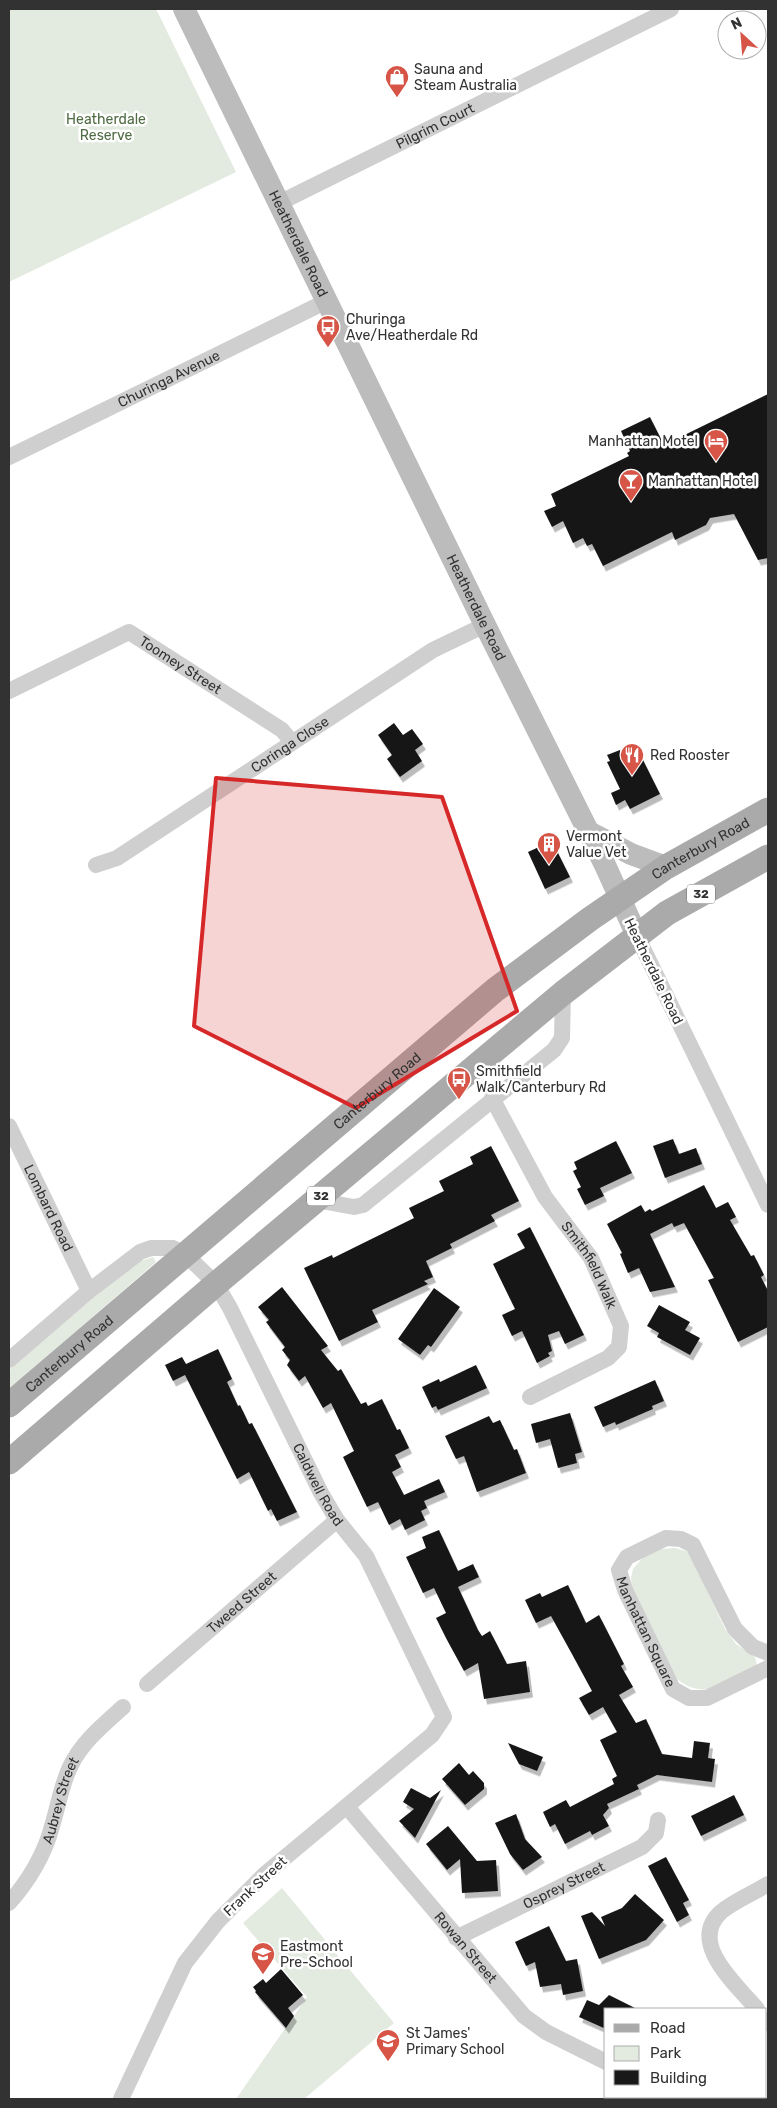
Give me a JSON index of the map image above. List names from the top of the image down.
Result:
{
  "streets": {
    "main road": ["Heatherdale Road", "Canterbury Road", "32"],
    "street": [
      "Pilgrim Court",
      "Churinga Avenue",
      "Toomey Street",
      "Coringa Close",
      "Lombard Road",
      "Smithfield Walk",
      "Caldwell Road",
      "Tweed Street",
      "Manhattan Square",
      "Aubrey Street",
      "Osprey Street",
      "Frank Street",
      "Rowan Street"
    ]
  },
  "crossings": [
    ["Pilgrim Court", "Heatherdale Road"],
    ["Heatherdale Road", "Churinga Avenue"],
    ["Heatherdale Road", "Coringa Close"],
    ["Heatherdale Road", "Canterbury Road"],
    ["Heatherdale Road", "32"],
    ["Toomey Street", "Coringa Close"],
    ["Canterbury Road", "Caldwell Road"],
    ["32", "Caldwell Road"],
    ["Caldwell Road", "Tweed Street"],
    ["Caldwell Road", "Frank Street"],
    ["Osprey Street", "Rowan Street"],
    ["Frank Street", "Rowan Street"]
  ],
  "parks": ["Heatherdale Reserve"],
  "places": {
    "shop": ["Sauna and Steam Australia"],
    "bus stop": ["Churinga Ave/Heatherdale Rd", "Smithfield Walk/Canterbury Rd"],
    "hotel": ["Manhattan Motel"],
    "bar": ["Manhattan Hotel"],
    "restaurant": ["Red Rooster"],
    "building": ["Vermont Value Vet"],
    "school or university": ["Eastmont Pre-School", "St James' Primary School"]
  },
  "legend": ["Road", "Park", "Building"],
  "north": "top left"
}
